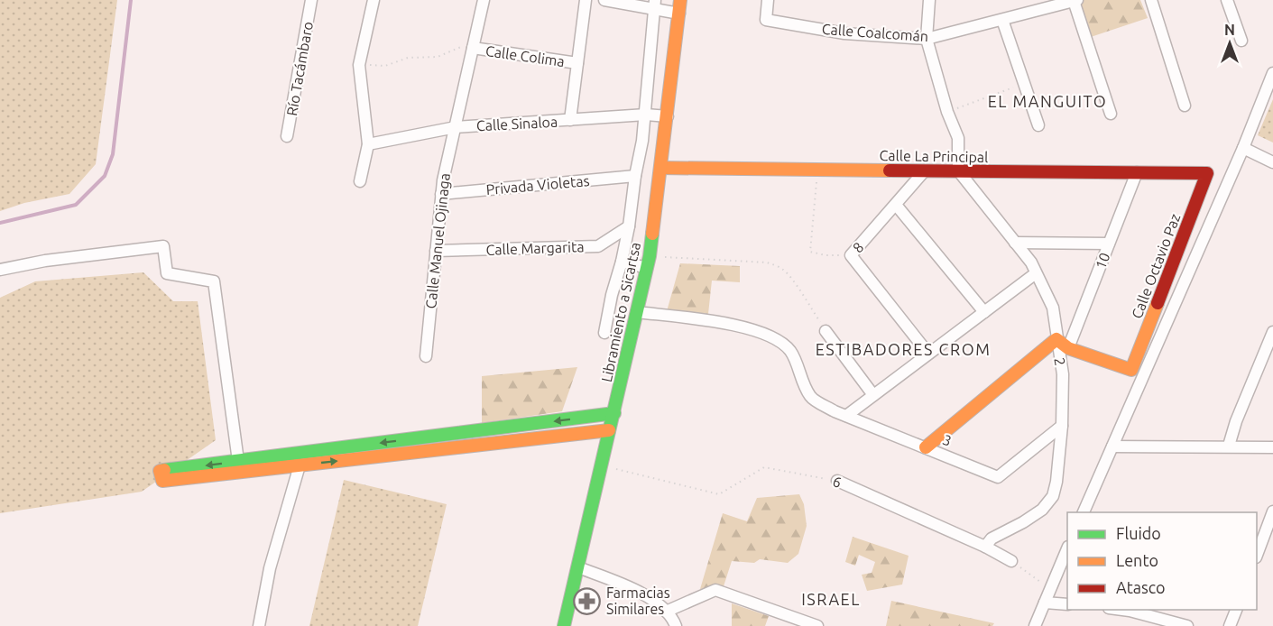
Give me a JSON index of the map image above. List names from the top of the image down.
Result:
{
  "streets": {
    "street": [
      "Calle Coalcomán",
      "Calle Colima",
      "Río Tacámbaro",
      "Calle Sinaloa",
      "Calle La Principal",
      "Privada Violetas",
      "Calle Manuel Ojinaga",
      "8",
      "Calle Margarita",
      "10",
      "Calle Octavio Paz",
      "Libramiento a Sicartsa",
      "2",
      "3",
      "6"
    ]
  },
  "crossings": [
    ["Calle Colima", "Calle Manuel Ojinaga"],
    ["Calle Sinaloa", "Calle Manuel Ojinaga"],
    ["Calle Sinaloa", "Libramiento a Sicartsa"],
    ["Calle La Principal", "8"],
    ["Calle La Principal", "10"],
    ["Calle La Principal", "Calle Octavio Paz"],
    ["Calle La Principal", "Libramiento a Sicartsa"],
    ["Calle La Principal", "2"],
    ["Privada Violetas", "Calle Manuel Ojinaga"],
    ["Calle Manuel Ojinaga", "Calle Margarita"],
    ["10", "Calle Octavio Paz"],
    ["Libramiento a Sicartsa", "3"],
    ["Libramiento a Sicartsa", "6"],
    ["2", "3"],
    ["2", "6"]
  ],
  "districts": ["EL MANGUITO", "ESTIBADORES CROM", "ISRAEL"],
  "places": {
    "pharmacy": ["Farmacias Similares"]
  },
  "legend": ["Fluido", "Lento", "Atasco"],
  "north": "top"
}
